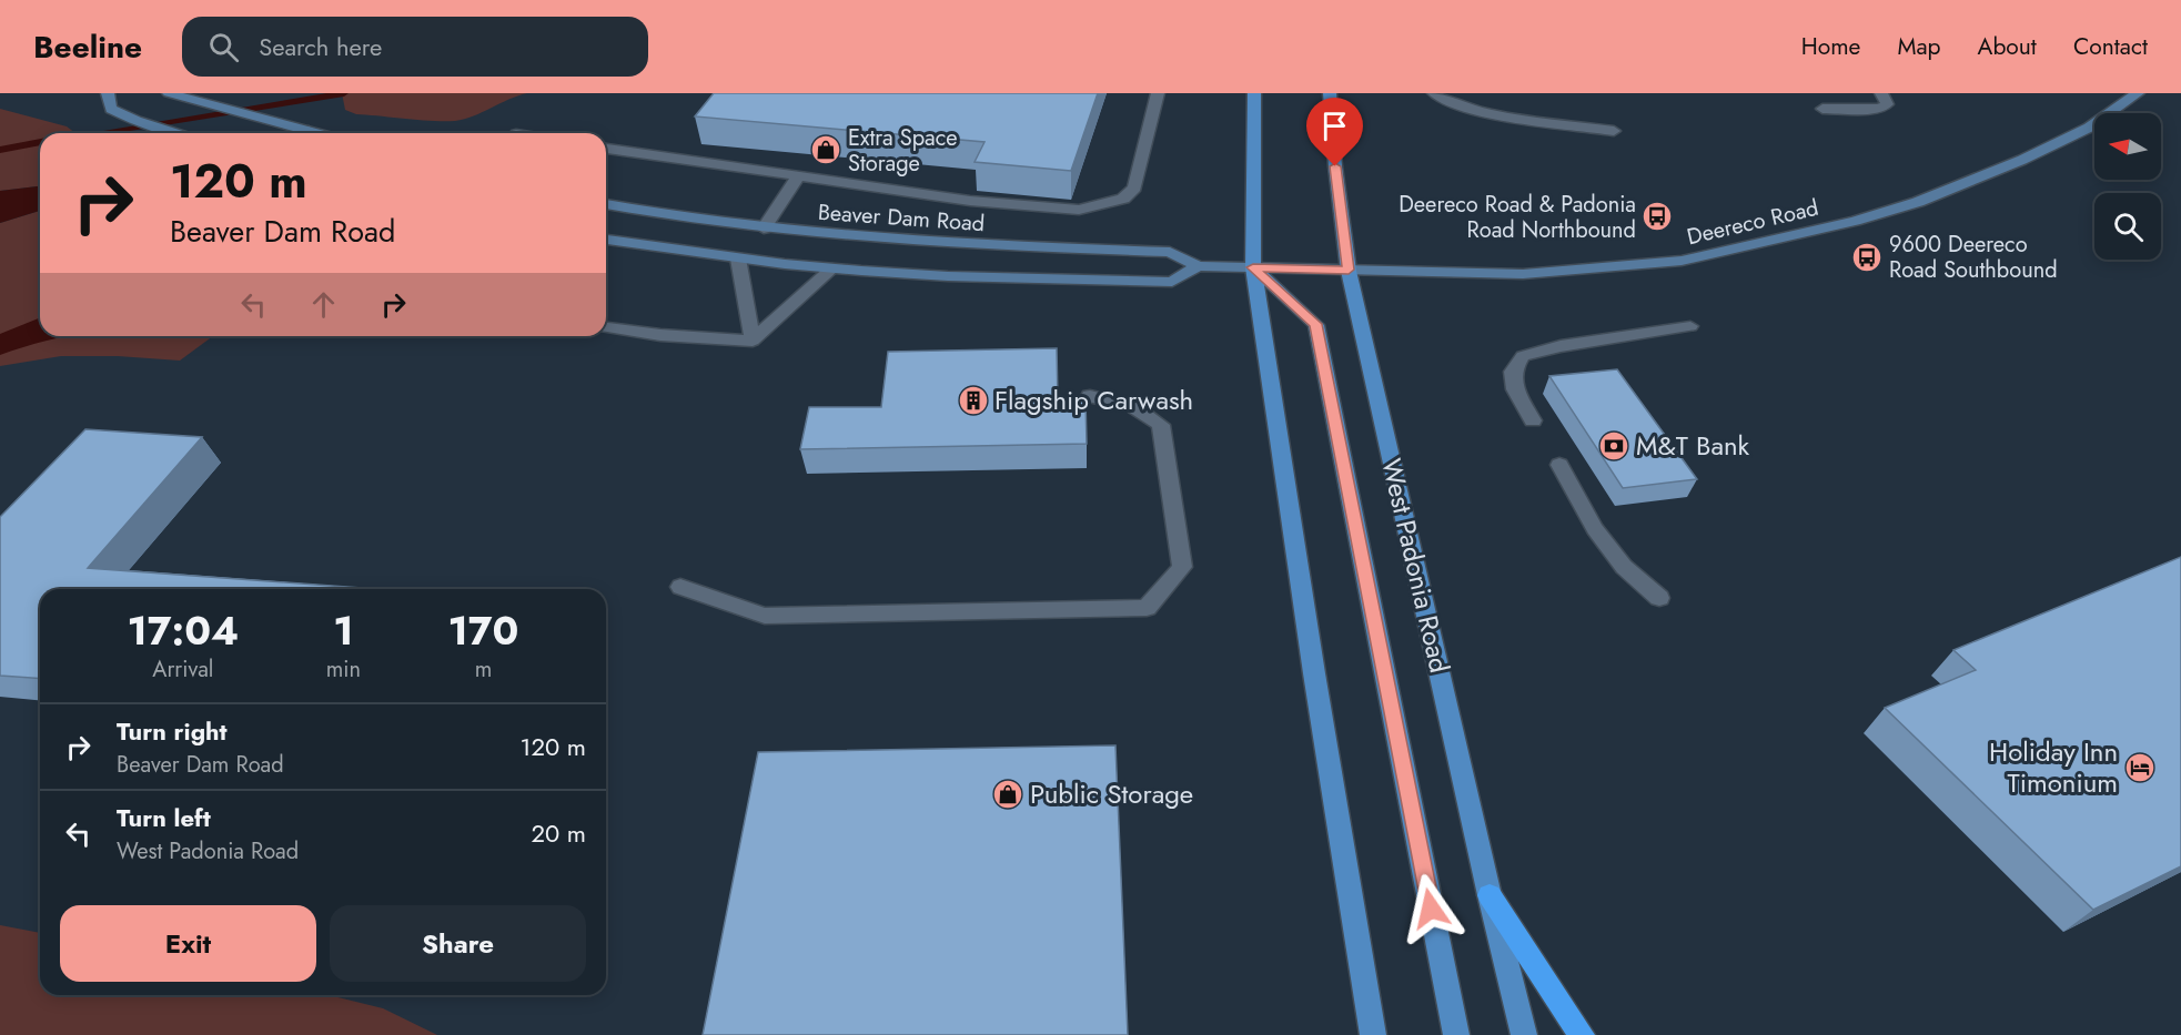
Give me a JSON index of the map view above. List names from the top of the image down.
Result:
{
  "streets": {
    "main road": ["Beaver Dam Road", "Deereco Road", "West Padonia Road"]
  },
  "crossings": [
    ["Beaver Dam Road", "Deereco Road"],
    ["Beaver Dam Road", "West Padonia Road"],
    ["Deereco Road", "West Padonia Road"]
  ],
  "places": {
    "shop": ["Extra Space Storage", "Public Storage"],
    "bus stop": ["Deereco Road & Padonia Road Northbound", "9600 Deereco Road Southbound"],
    "building": ["Flagship Carwash"],
    "bank": ["M&T Bank"],
    "hotel": ["Holiday Inn Timonium"]
  },
  "north": "left",
  "page": {
    "header": "Beeline",
    "search": "Search here",
    "nav": [
      "Home",
      "Map",
      "About",
      "Contact"
    ],
    "turn": ["120 m", "Beaver Dam Road"],
    "eta": [
      "17:04",
      "Arrival",
      "1",
      "min",
      "170",
      "m"
    ],
    "list": [
      {
        "name": "Turn right",
        "note": "Beaver Dam Road",
        "value": "120 m"
      },
      {
        "name": "Turn left",
        "note": "West Padonia Road",
        "value": "20 m"
      }
    ],
    "buttons": ["Exit", "Share"]
  }
}
